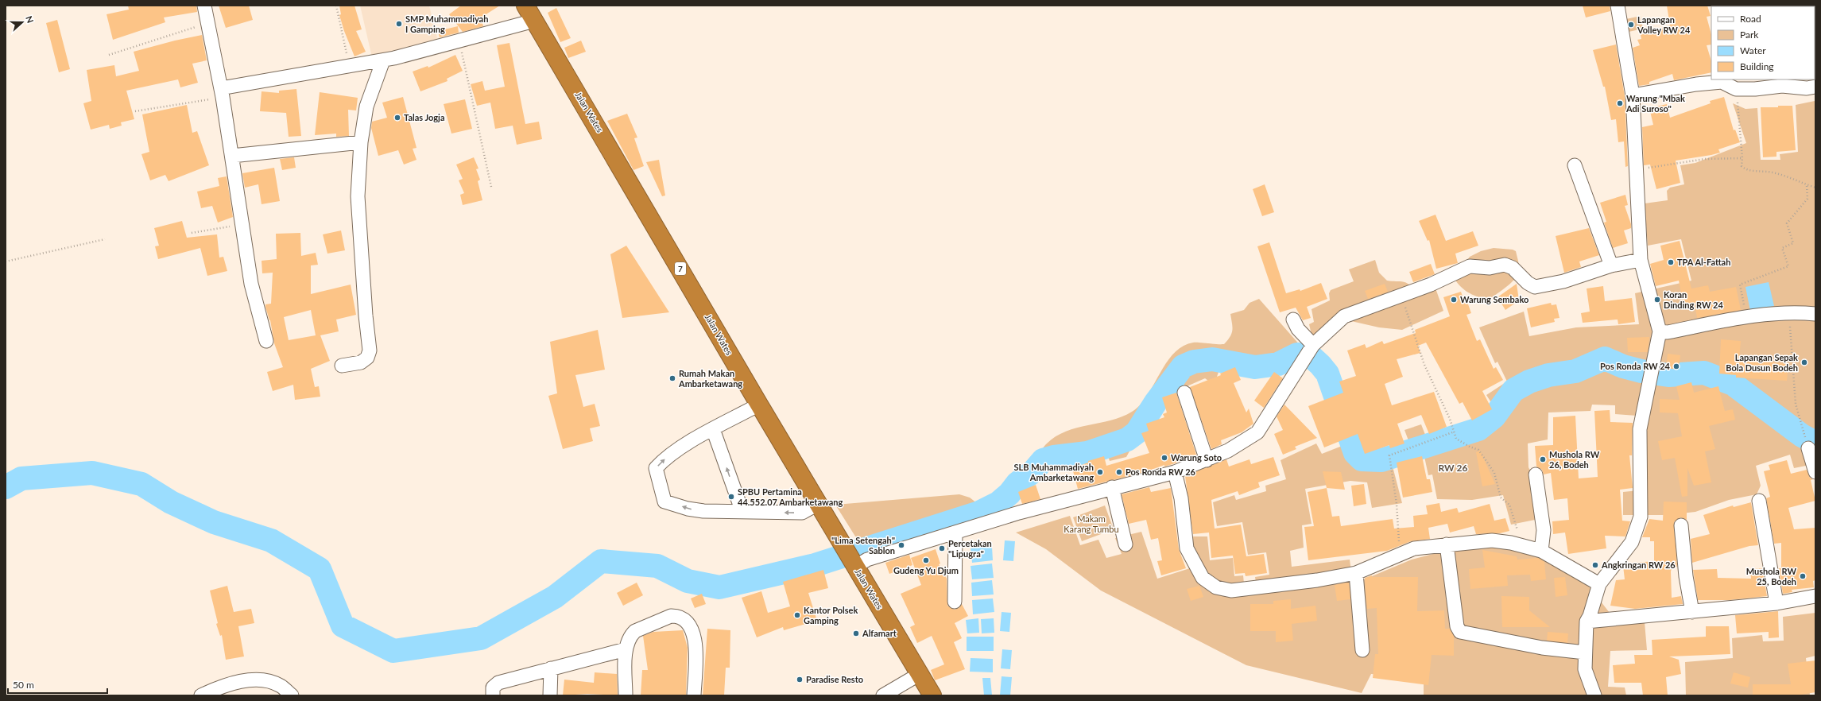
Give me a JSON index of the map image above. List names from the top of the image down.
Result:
{
  "streets": {
    "highway": ["Jalan Wates", "7"]
  },
  "districts": ["RW 26"],
  "parks": ["Makam Karang Tumbu"],
  "places": [
    "SMP Muhammadiyah I Gamping",
    "Lapangan Volley RW 24",
    "Warung \"Mbak Adi Suroso\"",
    "Talas Jogja",
    "TPA Al-Fattah",
    "Warung Sembako",
    "Koran Dinding RW 24",
    "Lapangan Sepak Bola Dusun Bodeh",
    "Pos Ronda RW 24",
    "Rumah Makan Ambarketawang",
    "Warung Soto",
    "Mushola RW 26, Bodeh",
    "SLB Muhammadiyah Ambarketawang",
    "Pos Ronda RW 26",
    "SPBU Pertamina 44.552.07 Ambarketawang",
    "\"Lima Setengah\" Sablon",
    "Percetakan \"Lipugra\"",
    "Gudeng Yu Djum",
    "Angkringan RW 26",
    "Mushola RW 25, Bodeh",
    "Kantor Polsek Gamping",
    "Alfamart",
    "Paradise Resto"
  ],
  "legend": [
    "Road",
    "Park",
    "Water",
    "Building"
  ],
  "scale_bar": "50 m",
  "north": "right"
}
